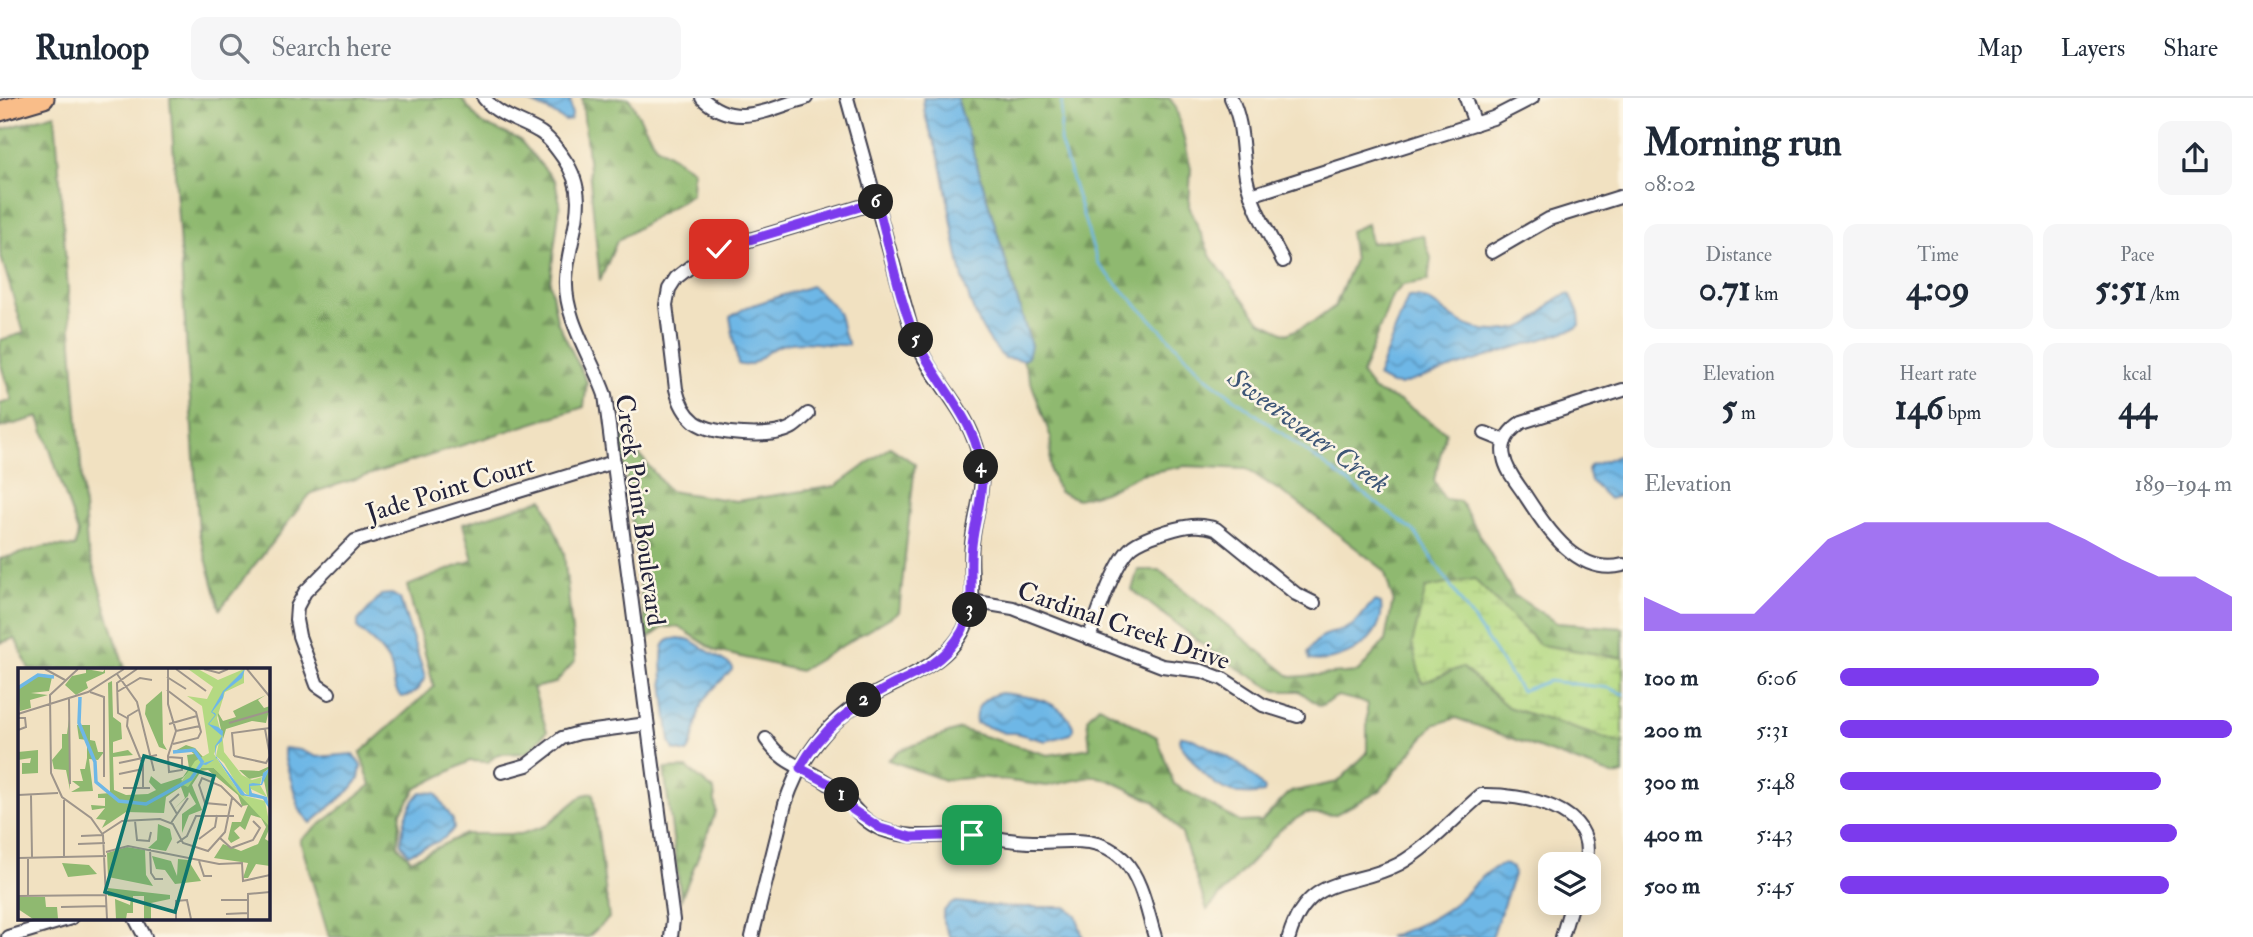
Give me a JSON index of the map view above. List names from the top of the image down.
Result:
{
  "streets": {
    "street": ["Jade Point Court", "Creek Point Boulevard", "Cardinal Creek Drive"]
  },
  "crossings": [
    ["Jade Point Court", "Creek Point Boulevard"]
  ],
  "water": ["Sweetwater Creek"],
  "page": {
    "header": "Runloop",
    "search": "Search here",
    "nav": ["Map", "Layers", "Share"],
    "heading": ["Morning run", "08:02"],
    "pins": [
      "6",
      "5",
      "4",
      "3",
      "2",
      "1"
    ],
    "stats": [
      ["Distance", "0.71 km"],
      ["Time", "4:09"],
      ["Pace", "5:51 /km"],
      ["Elevation", "5 m"],
      ["Heart rate", "146 bpm"],
      ["kcal", "44"]
    ],
    "chart": ["Elevation", "189–194 m"],
    "list": [
      {
        "name": "100 m",
        "note": "6:06"
      },
      {
        "name": "200 m",
        "note": "5:31"
      },
      {
        "name": "300 m",
        "note": "5:48"
      },
      {
        "name": "400 m",
        "note": "5:43"
      },
      {
        "name": "500 m",
        "note": "5:45"
      }
    ]
  }
}
